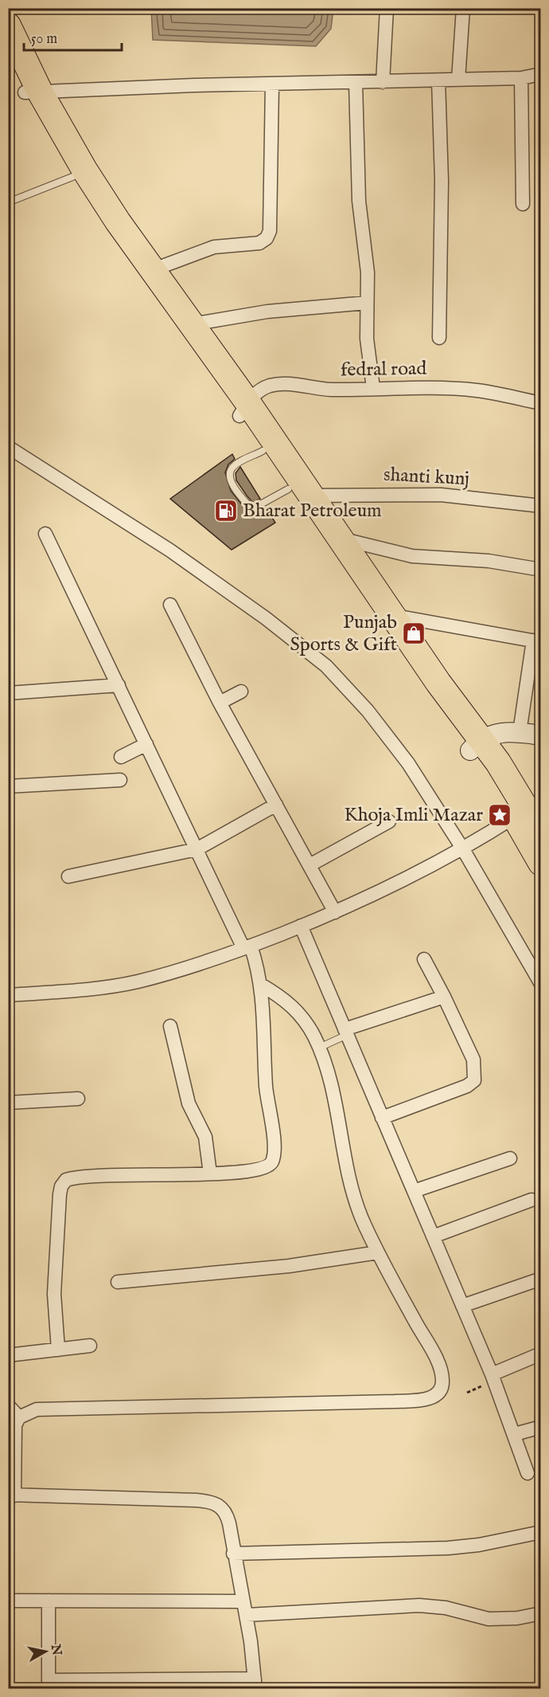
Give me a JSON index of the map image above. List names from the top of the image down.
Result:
{
  "streets": {
    "street": ["fedral road", "shanti kunj"]
  },
  "places": {
    "fuel station": ["Bharat Petroleum"],
    "shop": ["Punjab Sports & Gift"],
    "place": ["Khoja Imli Mazar"]
  },
  "scale_bar": "50 m",
  "north": "right"
}
